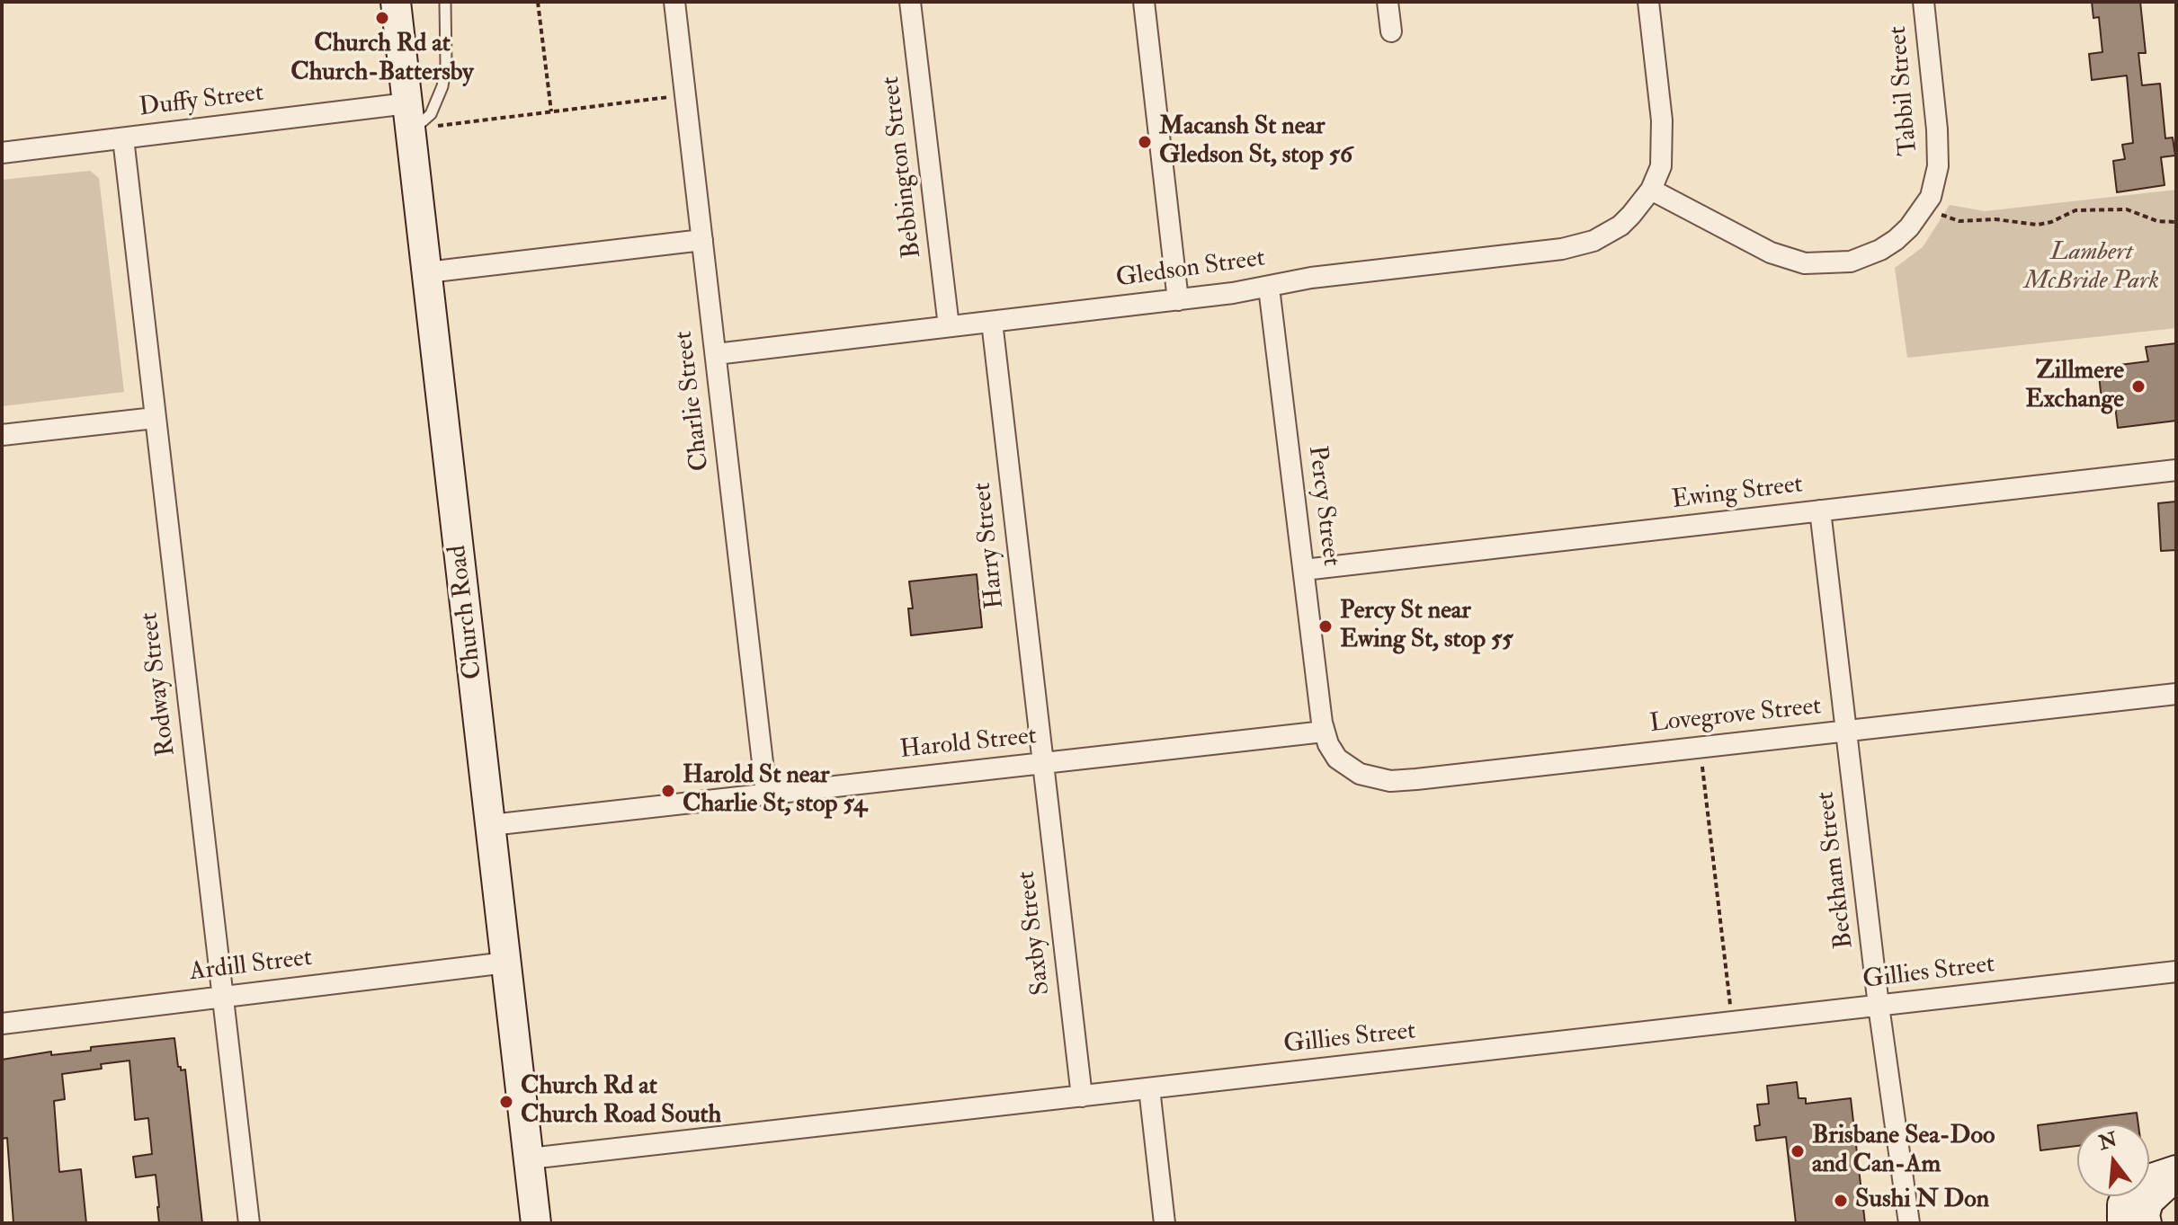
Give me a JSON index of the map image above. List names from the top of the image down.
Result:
{
  "streets": {
    "street": [
      "Tabbil Street",
      "Duffy Street",
      "Bebbington Street",
      "Gledson Street",
      "Charlie Street",
      "Ewing Street",
      "Percy Street",
      "Harry Street",
      "Church Road",
      "Rodway Street",
      "Lovegrove Street",
      "Harold Street",
      "Beckham Street",
      "Saxby Street",
      "Ardill Street",
      "Gillies Street"
    ]
  },
  "crossings": [
    ["Tabbil Street", "Gledson Street"],
    ["Duffy Street", "Church Road"],
    ["Duffy Street", "Rodway Street"],
    ["Bebbington Street", "Gledson Street"],
    ["Gledson Street", "Charlie Street"],
    ["Gledson Street", "Percy Street"],
    ["Gledson Street", "Harry Street"],
    ["Charlie Street", "Harold Street"],
    ["Ewing Street", "Percy Street"],
    ["Ewing Street", "Beckham Street"],
    ["Percy Street", "Lovegrove Street"],
    ["Percy Street", "Harold Street"],
    ["Harry Street", "Harold Street"],
    ["Harry Street", "Saxby Street"],
    ["Church Road", "Harold Street"],
    ["Church Road", "Ardill Street"],
    ["Church Road", "Gillies Street"],
    ["Rodway Street", "Ardill Street"],
    ["Lovegrove Street", "Harold Street"],
    ["Lovegrove Street", "Beckham Street"],
    ["Harold Street", "Saxby Street"],
    ["Beckham Street", "Gillies Street"],
    ["Saxby Street", "Gillies Street"]
  ],
  "parks": ["Lambert McBride Park"],
  "places": [
    "Church Rd at Church-Battersby",
    "Macansh St near Gledson St, stop 56",
    "Zillmere Exchange",
    "Percy St near Ewing St, stop 55",
    "Harold St near Charlie St, stop 54",
    "Church Rd at Church Road South",
    "Brisbane Sea-Doo and Can-Am",
    "Sushi N Don"
  ],
  "north": "top"
}
